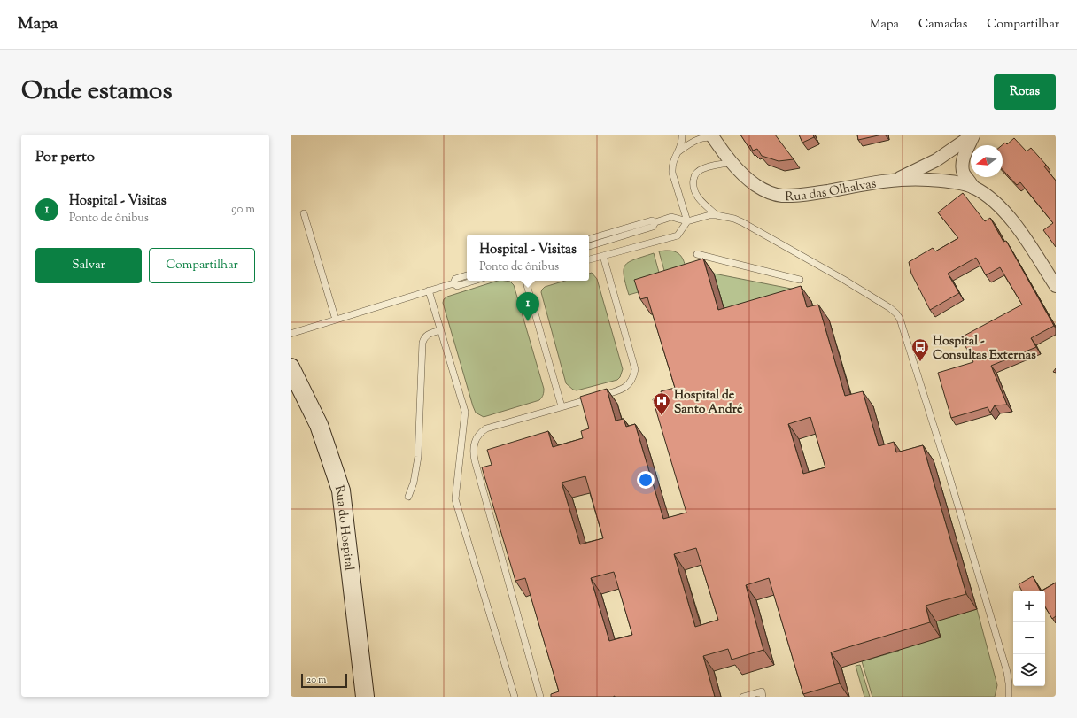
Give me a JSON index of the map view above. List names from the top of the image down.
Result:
{
  "streets": {
    "main road": ["Rua do Hospital"],
    "street": ["Rua das Olhalvas"]
  },
  "places": {
    "bus stop": ["Hospital - Consultas Externas"],
    "hospital": ["Hospital de Santo André"]
  },
  "scale_bar": "20 m",
  "north": "left",
  "page": {
    "header": "Mapa",
    "nav": ["Mapa", "Camadas", "Compartilhar"],
    "title": "Onde estamos",
    "buttons": [
      "Rotas",
      ["Salvar", "Compartilhar"]
    ],
    "heading": "Por perto",
    "list": [
      {
        "mark": "1",
        "name": "Hospital - Visitas",
        "note": "Ponto de ônibus",
        "value": "90 m"
      }
    ],
    "popup": ["Hospital - Visitas", "Ponto de ônibus"],
    "pins": "1",
    "map_buttons": ["+", "−"],
    "scale": "20 m"
  }
}
